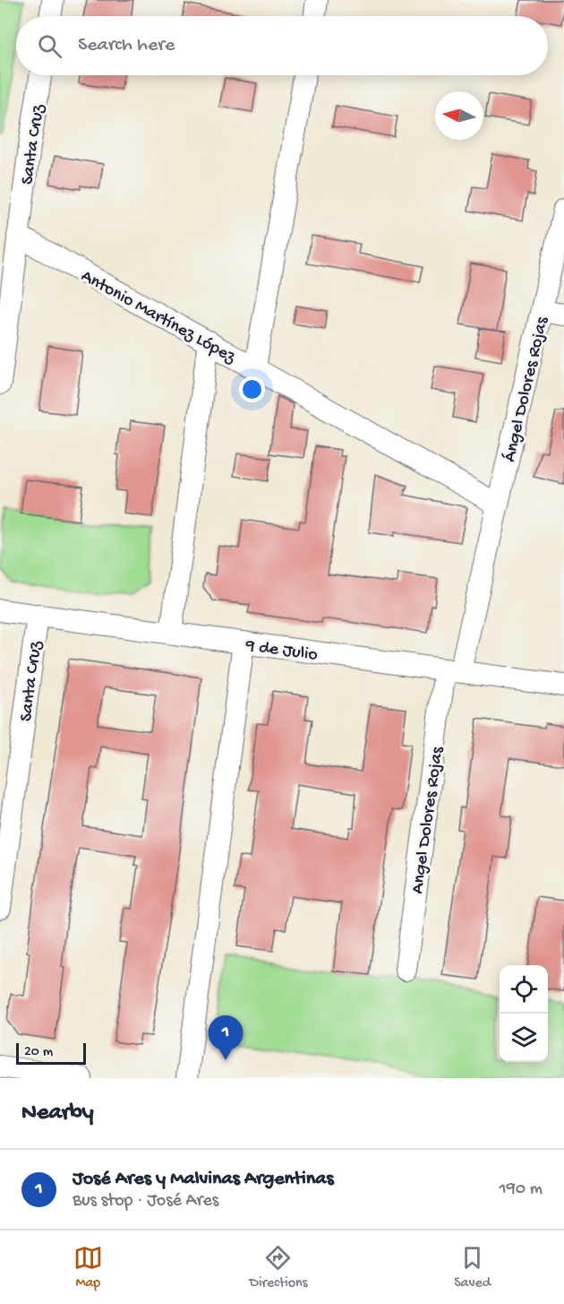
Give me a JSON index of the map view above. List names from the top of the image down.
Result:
{
  "streets": {
    "street": [
      "Santa Cruz",
      "Antonio Martínez López",
      "Ángel Dolores Rojas",
      "9 de Julio",
      "Angel Dolores Rojas"
    ]
  },
  "crossings": [
    ["Santa Cruz", "Antonio Martínez López"],
    ["Santa Cruz", "9 de Julio"],
    ["Antonio Martínez López", "Angel Dolores Rojas"],
    ["Ángel Dolores Rojas", "Angel Dolores Rojas"],
    ["9 de Julio", "Angel Dolores Rojas"]
  ],
  "scale_bar": "20 m",
  "north": "left",
  "page": {
    "search": "Search here",
    "pins": "1",
    "scale": "20 m",
    "heading": "Nearby",
    "list": [
      {
        "mark": "1",
        "name": "José Ares y Malvinas Argentinas",
        "note": "Bus stop · José Ares",
        "value": "190 m"
      }
    ],
    "nav": ["Map", "Directions", "Saved"]
  }
}
